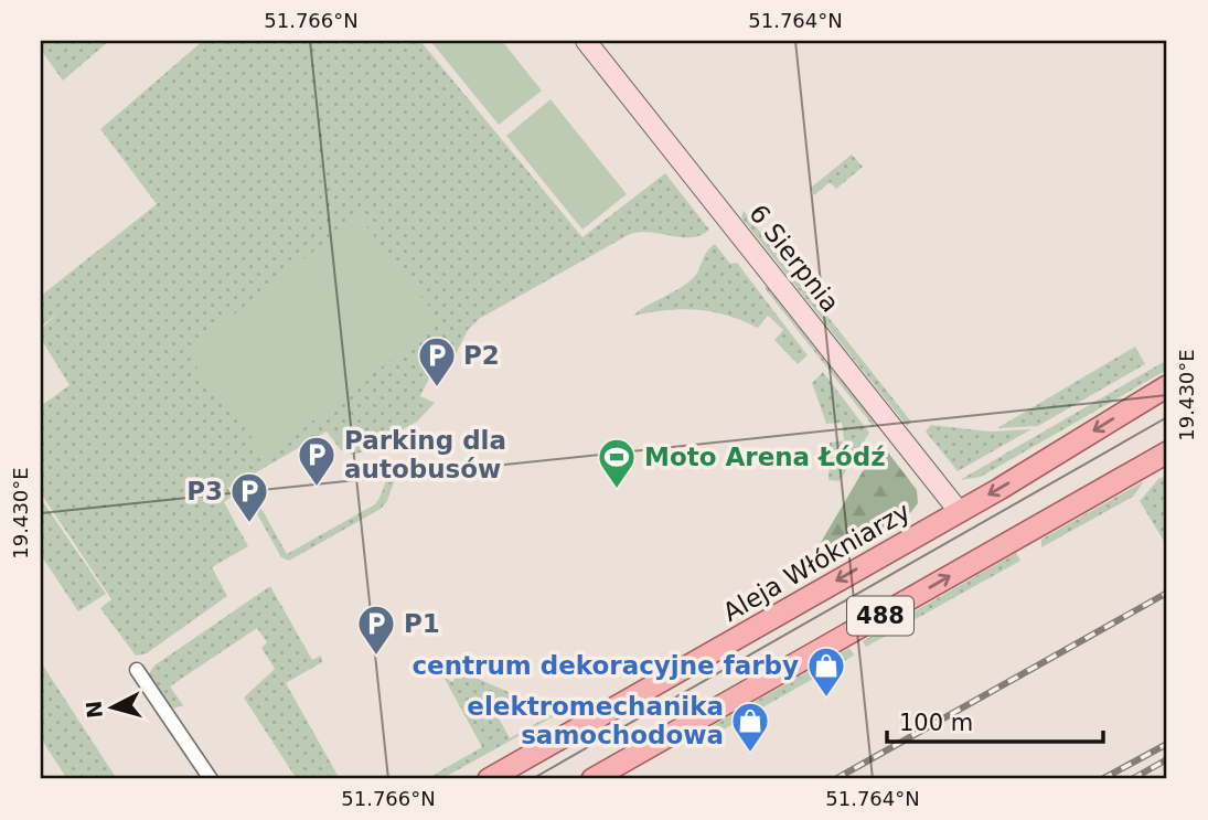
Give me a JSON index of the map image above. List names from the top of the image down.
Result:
{
  "streets": {
    "main road": ["Aleja Włókniarzy", "488"],
    "street": ["6 Sierpnia"]
  },
  "crossings": [
    ["6 Sierpnia", "Aleja Włókniarzy"]
  ],
  "places": {
    "parking": [
      "P2",
      "Parking dla autobusów",
      "P3",
      "P1"
    ],
    "sports": ["Moto Arena Łódź"],
    "shop": ["centrum dekoracyjne farby", "elektromechanika samochodowa"]
  },
  "scale_bar": "100 m",
  "north": "left",
  "coordinates": ["51.766°N", "51.764°N", "19.430°E"]
}
